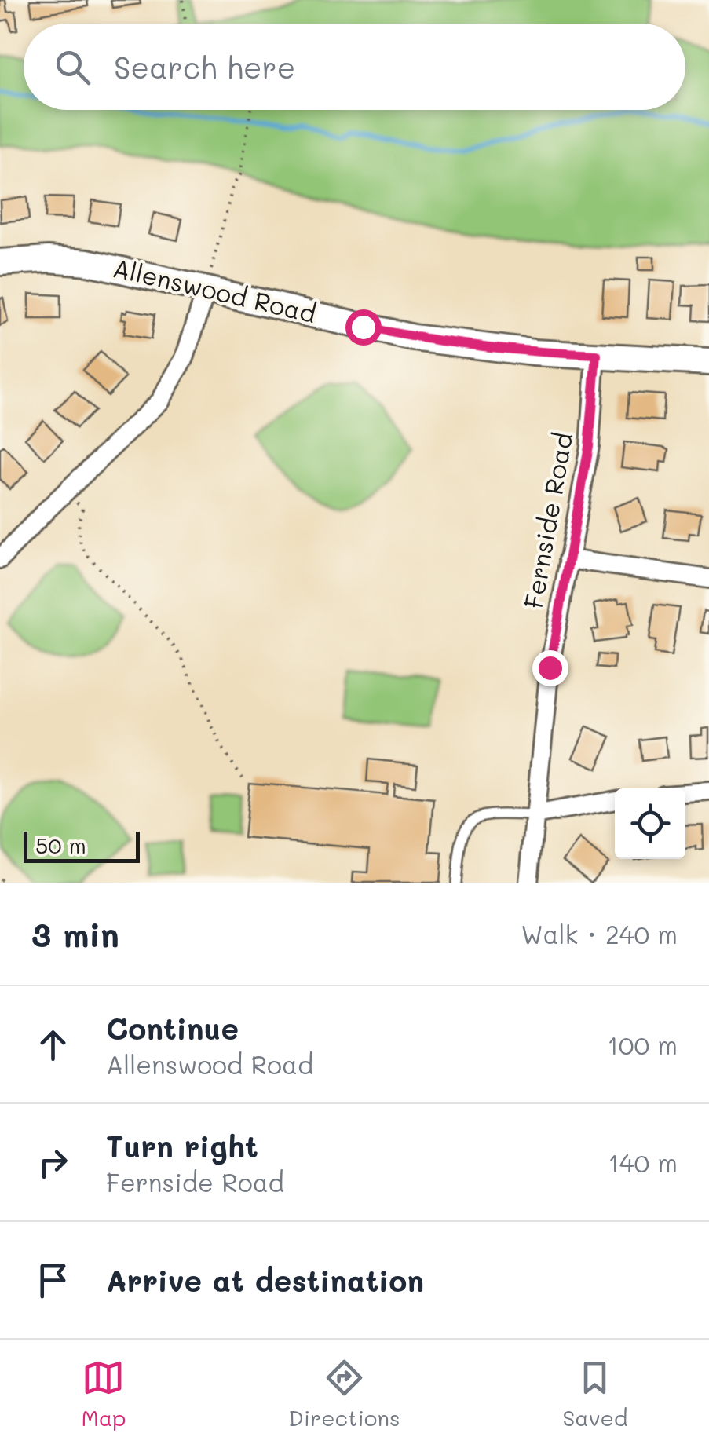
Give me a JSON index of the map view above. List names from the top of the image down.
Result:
{
  "streets": {
    "street": ["Allenswood Road", "Fernside Road"]
  },
  "crossings": [
    ["Allenswood Road", "Fernside Road"]
  ],
  "scale_bar": "50 m",
  "page": {
    "search": "Search here",
    "scale": "50 m",
    "heading": ["3 min", "Walk · 240 m"],
    "list": [
      ["Continue", "Allenswood Road", "100 m"],
      ["Turn right", "Fernside Road", "140 m"],
      "Arrive at destination"
    ],
    "nav": ["Map", "Directions", "Saved"]
  }
}
